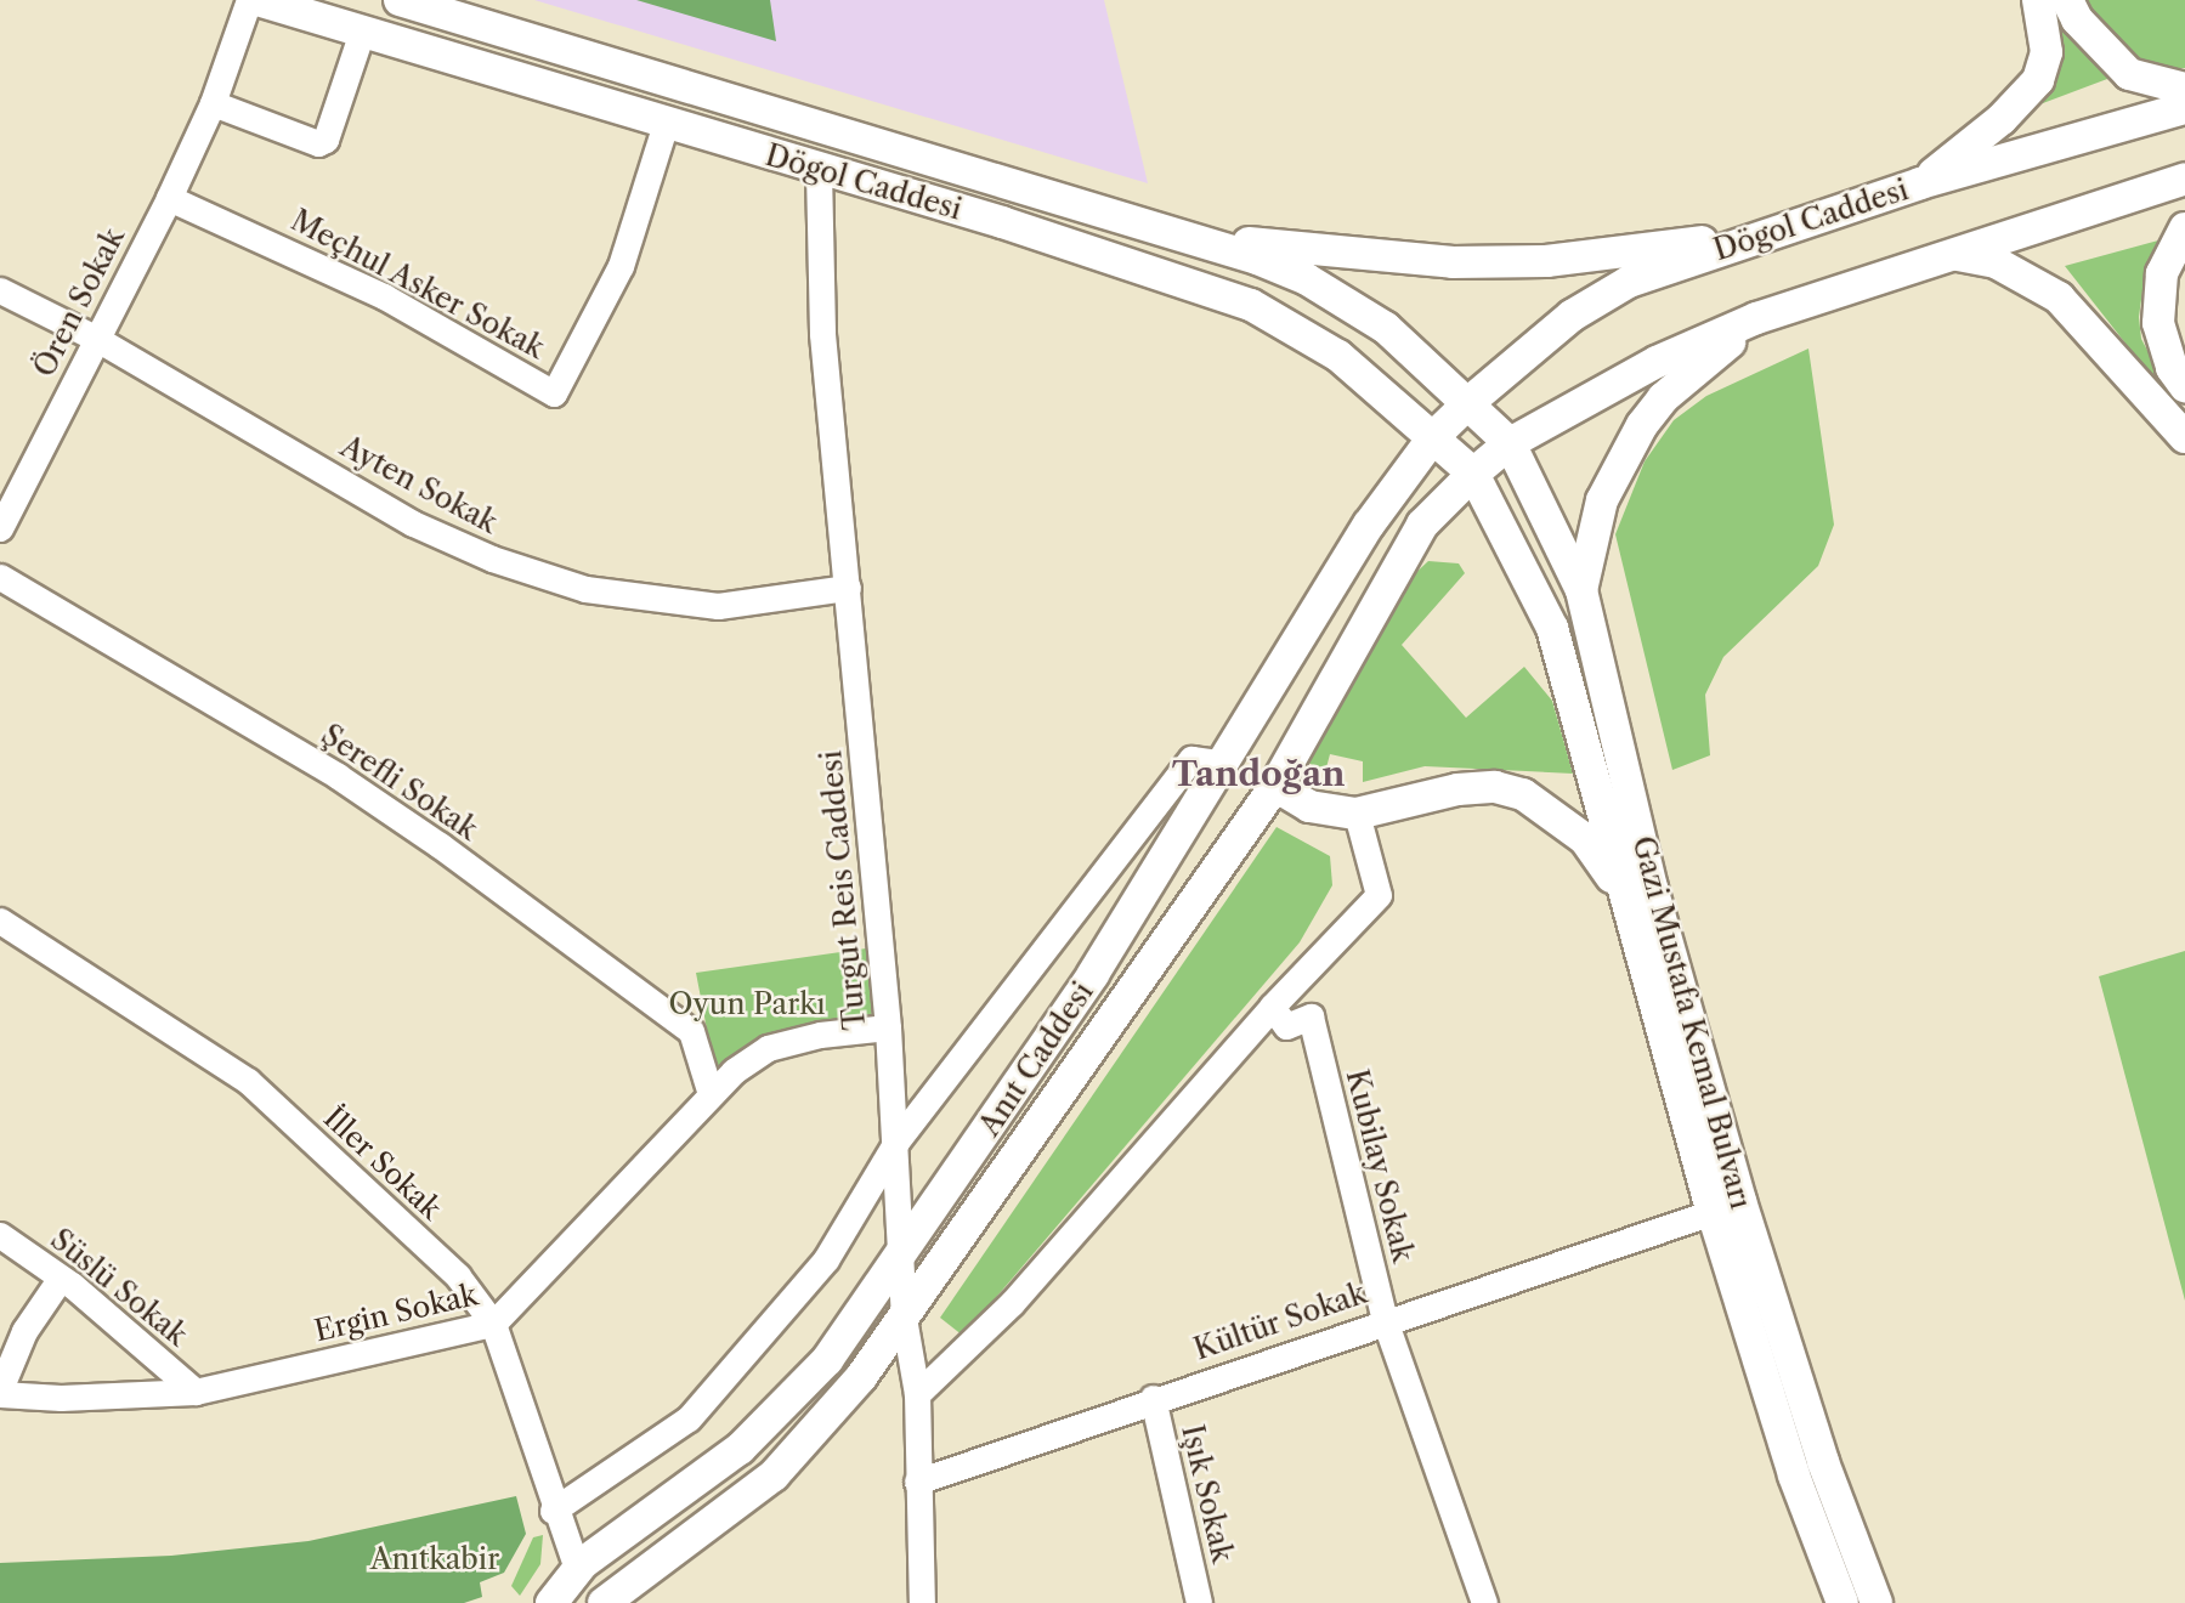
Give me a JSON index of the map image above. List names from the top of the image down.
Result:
{
  "streets": {
    "main road": ["Dögol Caddesi", "Gazi Mustafa Kemal Bulvarı", "Anıt Caddesi"],
    "street": [
      "Meçhul Asker Sokak",
      "Ören Sokak",
      "Ayten Sokak",
      "Şerefli Sokak",
      "Turgut Reis Caddesi",
      "İller Sokak",
      "Kubilay Sokak",
      "Süslü Sokak",
      "Ergin Sokak",
      "Kültür Sokak",
      "Işık Sokak"
    ]
  },
  "crossings": [
    ["Dögol Caddesi", "Meçhul Asker Sokak"],
    ["Dögol Caddesi", "Turgut Reis Caddesi"],
    ["Dögol Caddesi", "Gazi Mustafa Kemal Bulvarı"],
    ["Dögol Caddesi", "Anıt Caddesi"],
    ["Meçhul Asker Sokak", "Ören Sokak"],
    ["Ören Sokak", "Ayten Sokak"],
    ["Ayten Sokak", "Turgut Reis Caddesi"],
    ["Şerefli Sokak", "Ergin Sokak"],
    ["Turgut Reis Caddesi", "Anıt Caddesi"],
    ["Turgut Reis Caddesi", "Ergin Sokak"],
    ["Turgut Reis Caddesi", "Kültür Sokak"],
    ["Gazi Mustafa Kemal Bulvarı", "Anıt Caddesi"],
    ["Gazi Mustafa Kemal Bulvarı", "Kültür Sokak"],
    ["Anıt Caddesi", "İller Sokak"],
    ["İller Sokak", "Ergin Sokak"],
    ["Kubilay Sokak", "Kültür Sokak"],
    ["Süslü Sokak", "Ergin Sokak"],
    ["Kültür Sokak", "Işık Sokak"]
  ],
  "districts": ["Tandoğan"],
  "parks": ["Oyun Parkı", "Anıtkabir"]
}
